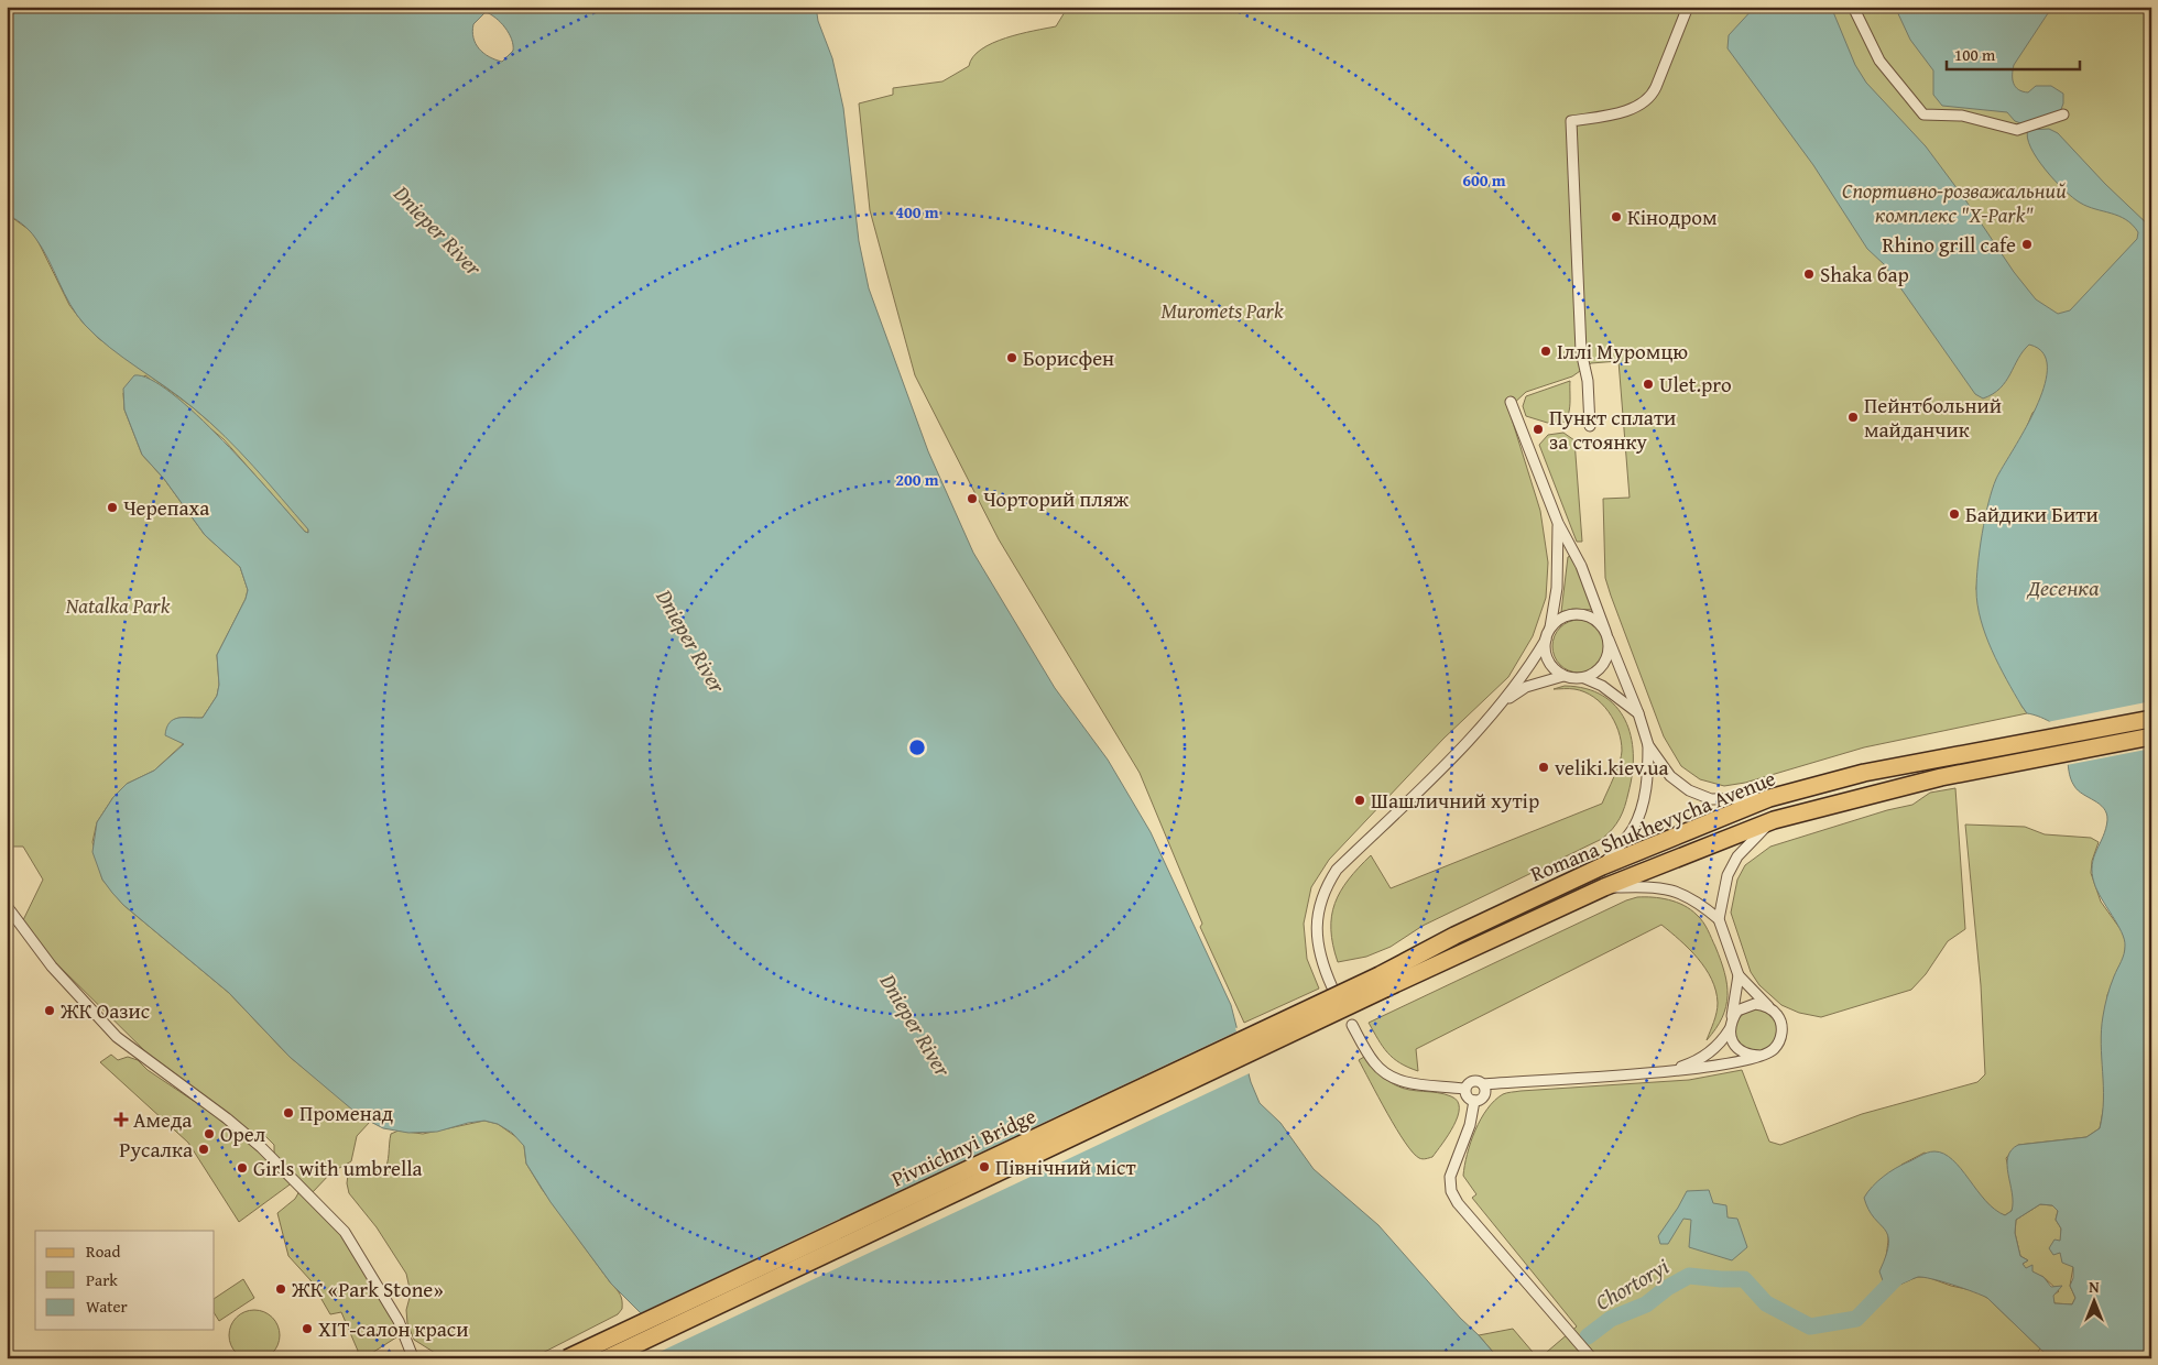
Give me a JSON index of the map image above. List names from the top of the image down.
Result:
{
  "streets": {
    "main road": ["Romana Shukhevycha Avenue", "Pivnichnyi Bridge"]
  },
  "crossings": [
    ["Romana Shukhevycha Avenue", "Pivnichnyi Bridge"]
  ],
  "water": ["Dnieper River", "Десенка", "Chortoryi"],
  "parks": ["Спортивно-розважальний комплекс \"Х-Park\"", "Muromets Park", "Natalka Park"],
  "places": {
    "other": [
      "Кінодром",
      "Rhino grill cafe",
      "Shaka бар",
      "Іллі Муромцю",
      "Борисфен",
      "Ulet.pro",
      "Пейнтбольний майданчик",
      "Пункт сплати за стоянку",
      "Чорторий пляж",
      "Черепаха",
      "Байдики Бити",
      "veliki.kiev.ua",
      "Шашличний хутір",
      "ЖК Оазис",
      "Променад",
      "Орел",
      "Русалка",
      "Північний міст",
      "Girls with umbrella",
      "ЖК «Park Stone»",
      "ХІТ-салон краси"
    ],
    "health": ["Амеда"]
  },
  "legend": ["Road", "Park", "Water"],
  "scale_bar": "100 m",
  "north": "top",
  "rings": ["600 m", "400 m", "200 m"]
}
